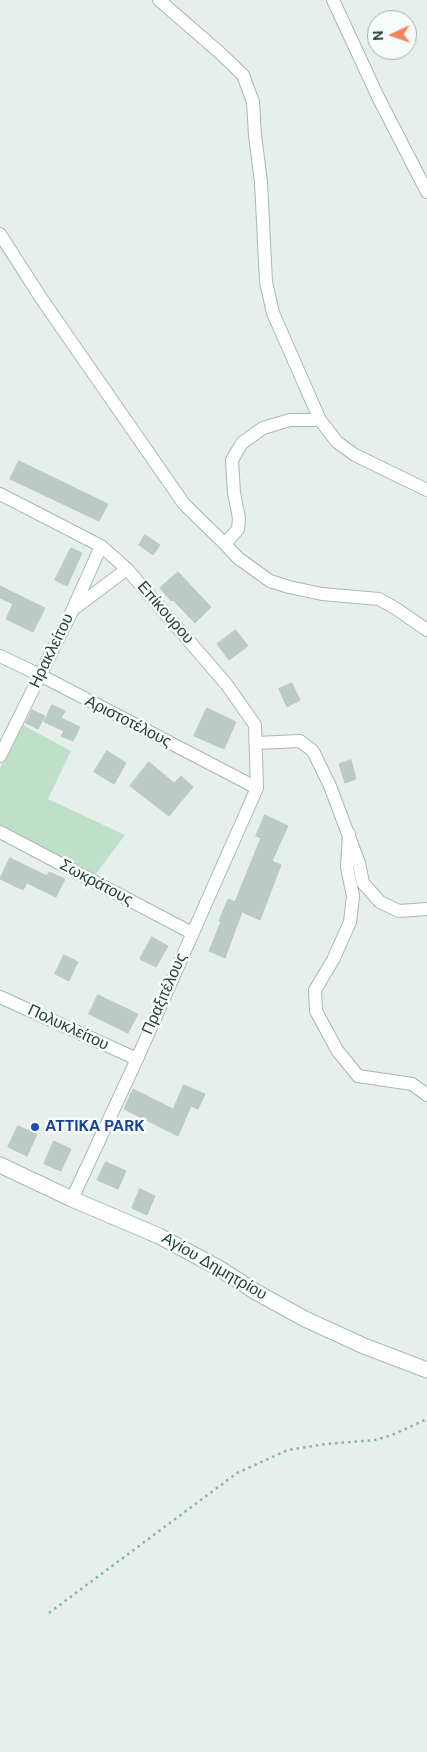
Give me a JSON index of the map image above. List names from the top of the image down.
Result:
{
  "streets": {
    "street": [
      "Επίκουρου",
      "Ηρακλείτου",
      "Αριστοτέλους",
      "Σωκράτους",
      "Πραξιτέλους",
      "Πολυκλείτου",
      "Αγίου Δημητρίου"
    ]
  },
  "crossings": [
    ["Επίκουρου", "Ηρακλείτου"],
    ["Επίκουρου", "Αριστοτέλους"],
    ["Επίκουρου", "Πραξιτέλους"],
    ["Ηρακλείτου", "Αριστοτέλους"],
    ["Αριστοτέλους", "Πραξιτέλους"],
    ["Σωκράτους", "Πραξιτέλους"],
    ["Πραξιτέλους", "Πολυκλείτου"],
    ["Πραξιτέλους", "Αγίου Δημητρίου"]
  ],
  "places": ["ATTIKA PARK"],
  "north": "left"
}
